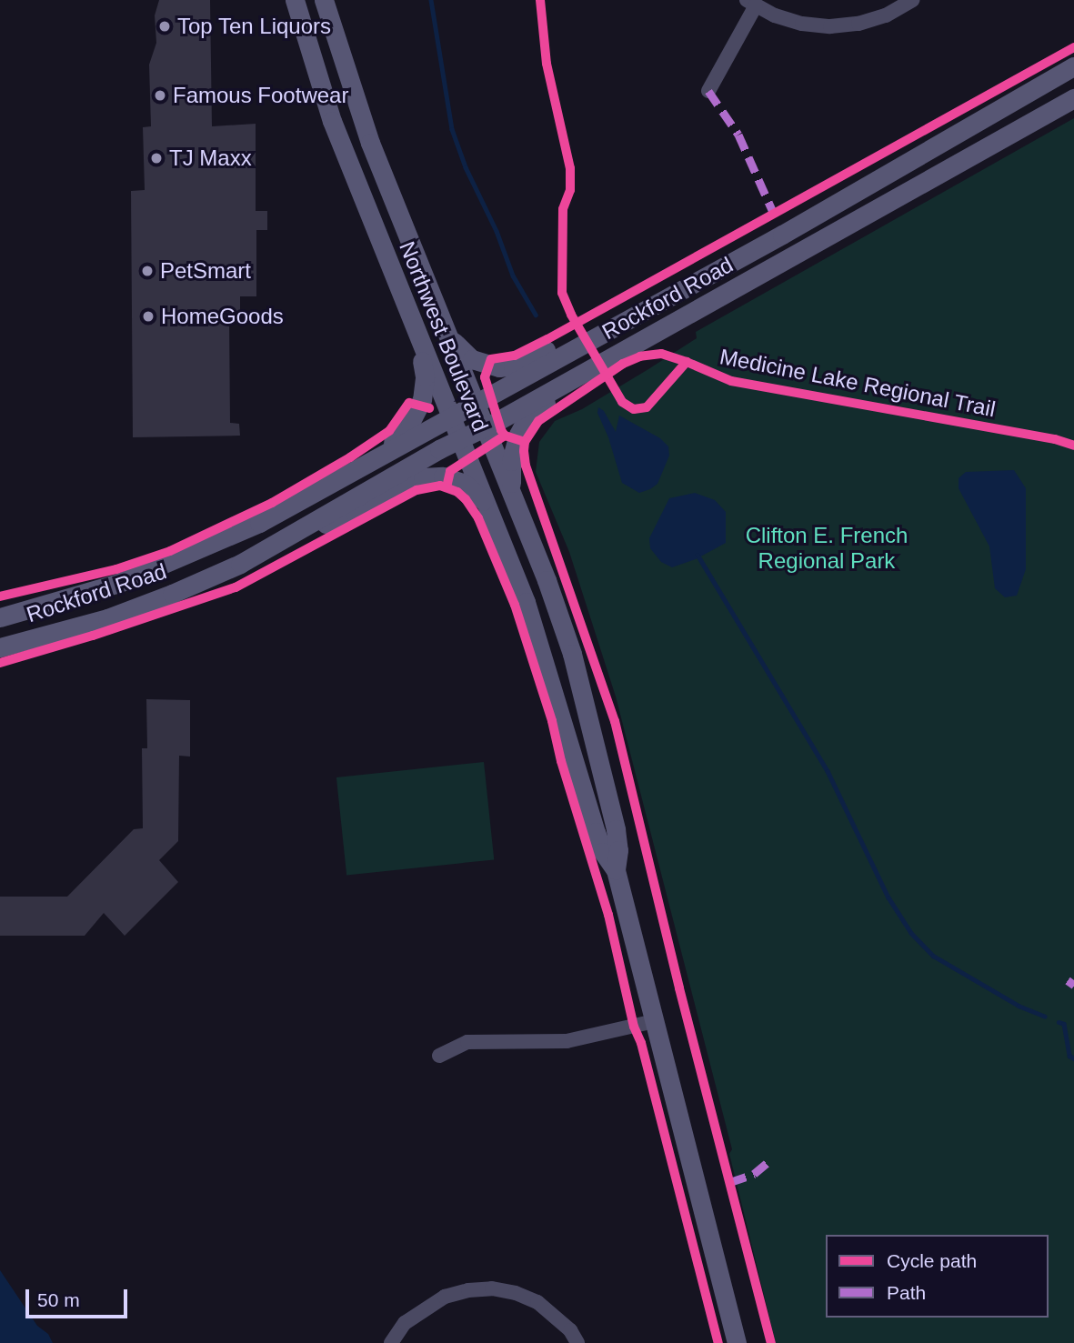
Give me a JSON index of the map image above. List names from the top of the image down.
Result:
{
  "streets": {
    "main road": ["Rockford Road", "Northwest Boulevard"],
    "cycle path": ["Medicine Lake Regional Trail"]
  },
  "crossings": [
    ["Rockford Road", "Northwest Boulevard"]
  ],
  "parks": ["Clifton E. French Regional Park"],
  "places": [
    "Top Ten Liquors",
    "Famous Footwear",
    "TJ Maxx",
    "PetSmart",
    "HomeGoods"
  ],
  "legend": ["Cycle path", "Path"],
  "scale_bar": "50 m"
}
